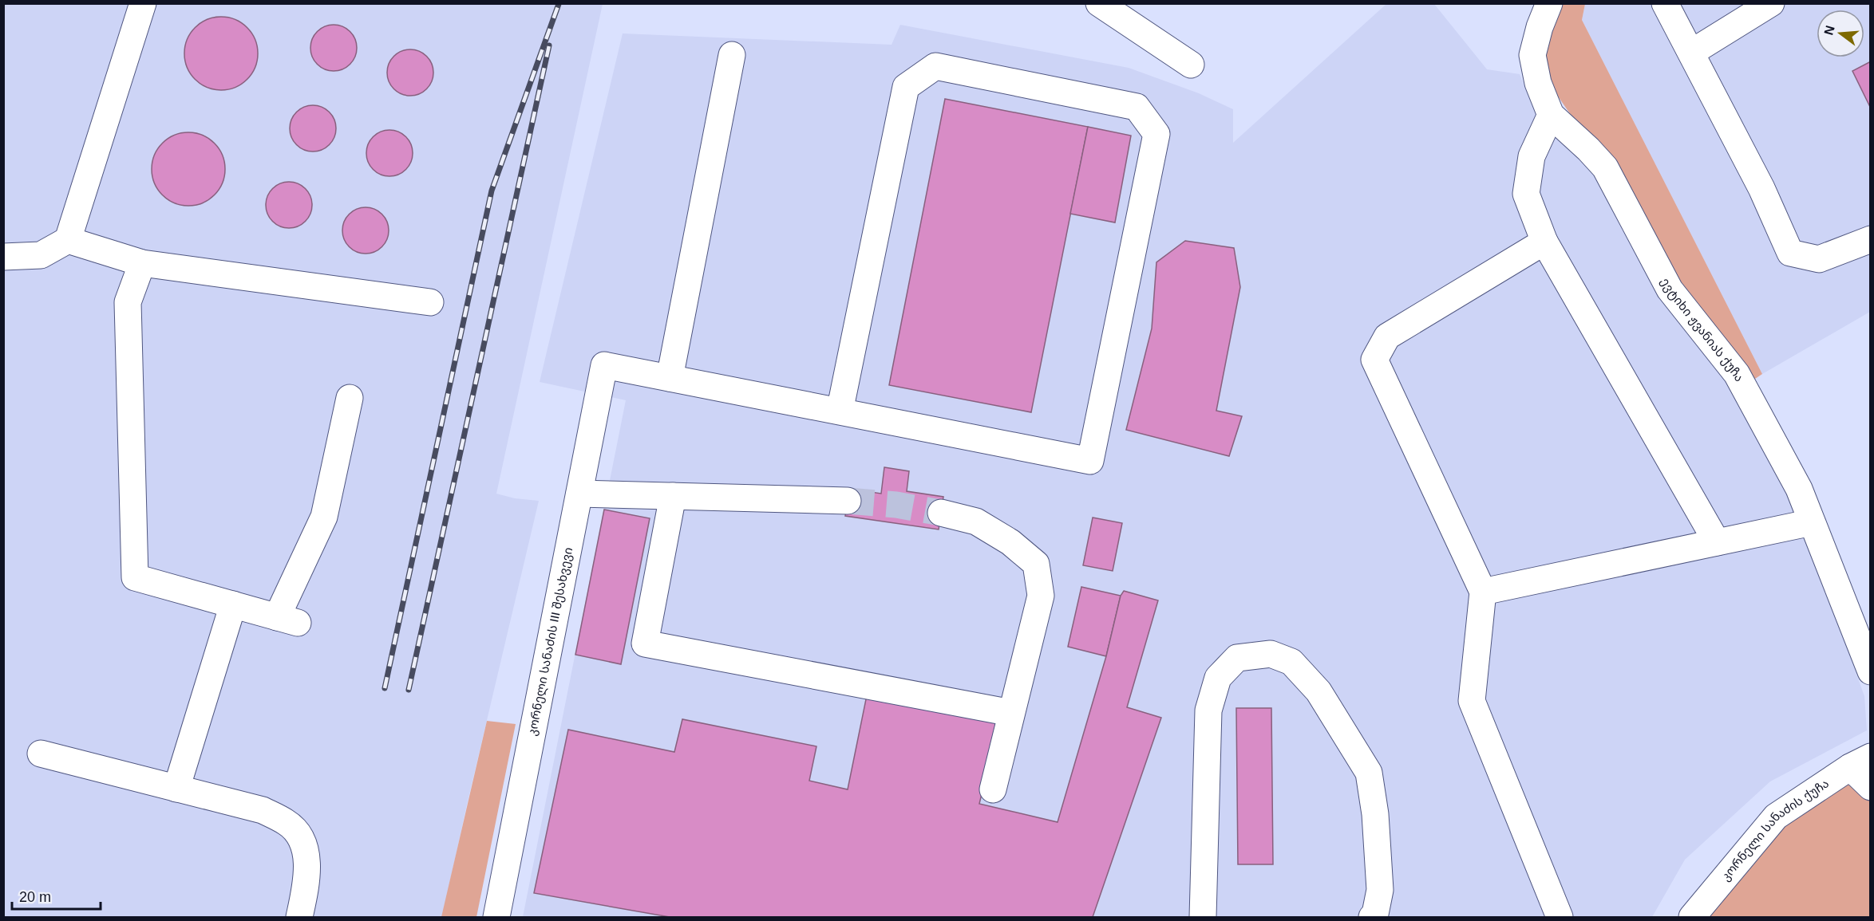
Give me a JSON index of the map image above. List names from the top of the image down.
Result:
{
  "streets": {
    "street": ["ევტიხი ჟვანიას ქუჩა", "კორნელი სანაძის III შესახვევი", "კორნელი სანაძის ქუჩა"]
  },
  "scale_bar": "20 m",
  "north": "left"
}
